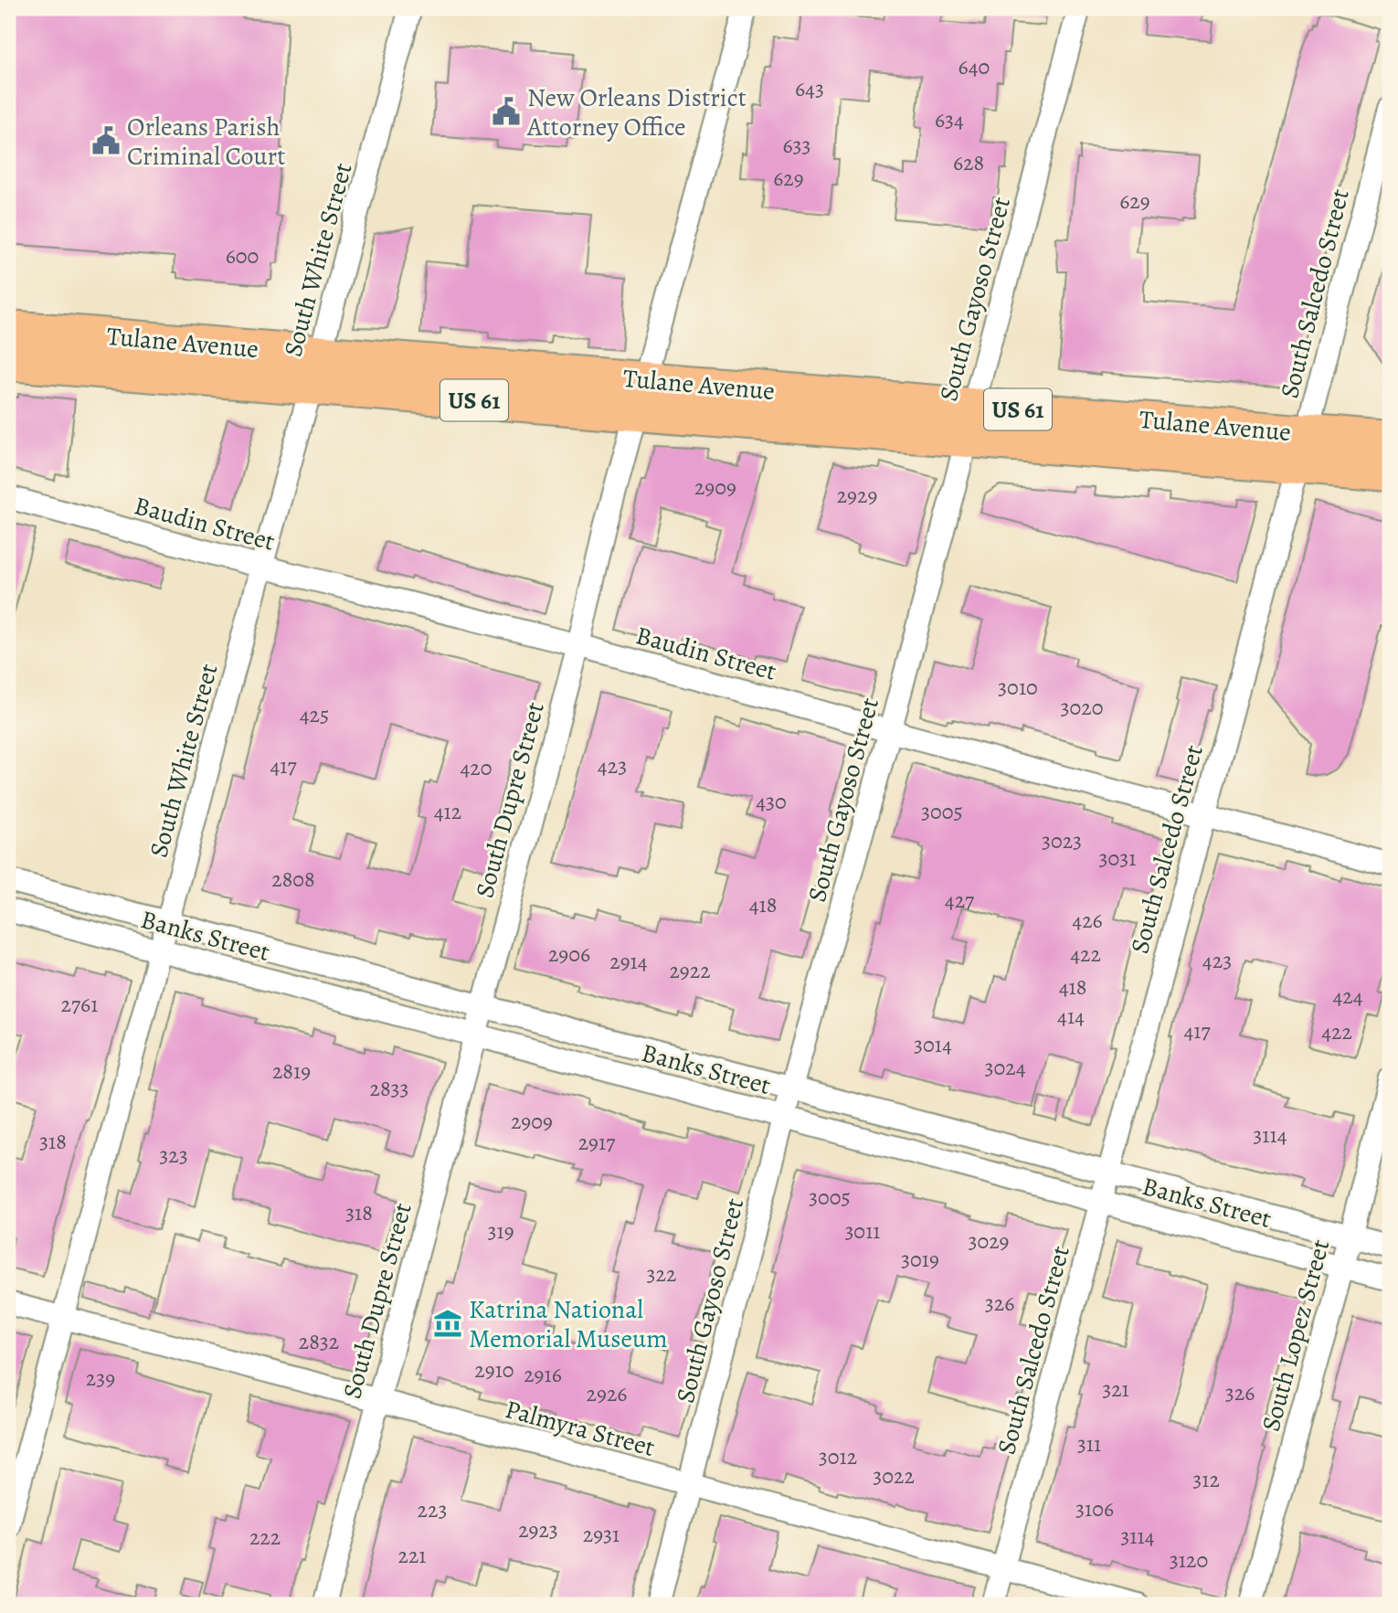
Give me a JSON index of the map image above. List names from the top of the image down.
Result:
{
  "streets": {
    "main road": ["Tulane Avenue", "US 61"],
    "street": [
      "South White Street",
      "South Salcedo Street",
      "South Gayoso Street",
      "Baudin Street",
      "South Dupre Street",
      "Banks Street",
      "South Lopez Street",
      "Palmyra Street"
    ]
  },
  "crossings": [
    ["South White Street", "Tulane Avenue"],
    ["South White Street", "Baudin Street"],
    ["South White Street", "Banks Street"],
    ["South White Street", "Palmyra Street"],
    ["South Salcedo Street", "Tulane Avenue"],
    ["South Salcedo Street", "Baudin Street"],
    ["South Salcedo Street", "Banks Street"],
    ["South Salcedo Street", "Palmyra Street"],
    ["South Gayoso Street", "Tulane Avenue"],
    ["South Gayoso Street", "Baudin Street"],
    ["South Gayoso Street", "Banks Street"],
    ["South Gayoso Street", "Palmyra Street"],
    ["Tulane Avenue", "South Dupre Street"],
    ["Baudin Street", "South Dupre Street"],
    ["South Dupre Street", "Banks Street"],
    ["South Dupre Street", "Palmyra Street"],
    ["Banks Street", "South Lopez Street"]
  ],
  "places": {
    "public building": ["New Orleans District Attorney Office", "Orleans Parish Criminal Court"],
    "museum": ["Katrina National Memorial Museum"]
  },
  "house_numbers": [
    "640",
    "643",
    "634",
    "633",
    "628",
    "629",
    "629",
    "600",
    "2909",
    "2929",
    "3010",
    "3020",
    "425",
    "417",
    "423",
    "420",
    "430",
    "412",
    "3005",
    "3023",
    "3031",
    "2808",
    "427",
    "418",
    "426",
    "2906",
    "422",
    "423",
    "2914",
    "2922",
    "418",
    "424",
    "2761",
    "414",
    "417",
    "422",
    "3014",
    "3024",
    "2819",
    "2833",
    "2909",
    "3114",
    "318",
    "2917",
    "323",
    "3005",
    "318",
    "319",
    "3011",
    "3029",
    "3019",
    "322",
    "326",
    "2832",
    "2910",
    "2916",
    "239",
    "321",
    "326",
    "2926",
    "311",
    "3012",
    "3022",
    "312",
    "3106",
    "223",
    "2923",
    "2931",
    "3114",
    "222",
    "221",
    "3120"
  ]
}
